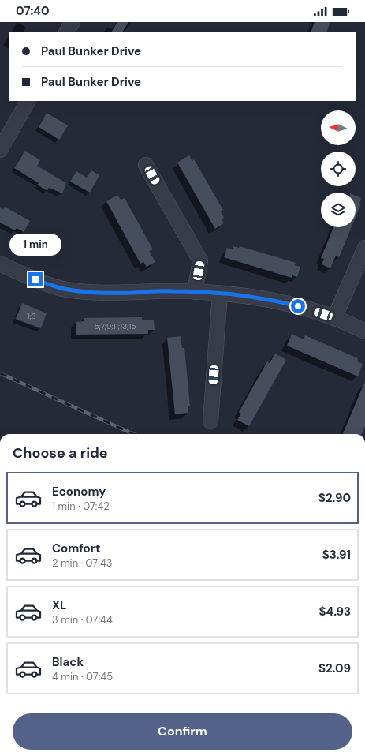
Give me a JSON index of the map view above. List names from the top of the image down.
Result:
{
  "house_numbers": ["1;3", "5;7;9;11;13;15"],
  "north": "left",
  "page": {
    "status": "07:40",
    "banner": ["Paul Bunker Drive", "Paul Bunker Drive"],
    "bubble": "1 min",
    "heading": "Choose a ride",
    "list": [
      {
        "name": "Economy",
        "note": "1 min · 07:42",
        "value": "$2.90"
      },
      {
        "name": "Comfort",
        "note": "2 min · 07:43",
        "value": "$3.91"
      },
      {
        "name": "XL",
        "note": "3 min · 07:44",
        "value": "$4.93"
      },
      {
        "name": "Black",
        "note": "4 min · 07:45",
        "value": "$2.09"
      }
    ],
    "buttons": "Confirm"
  }
}
